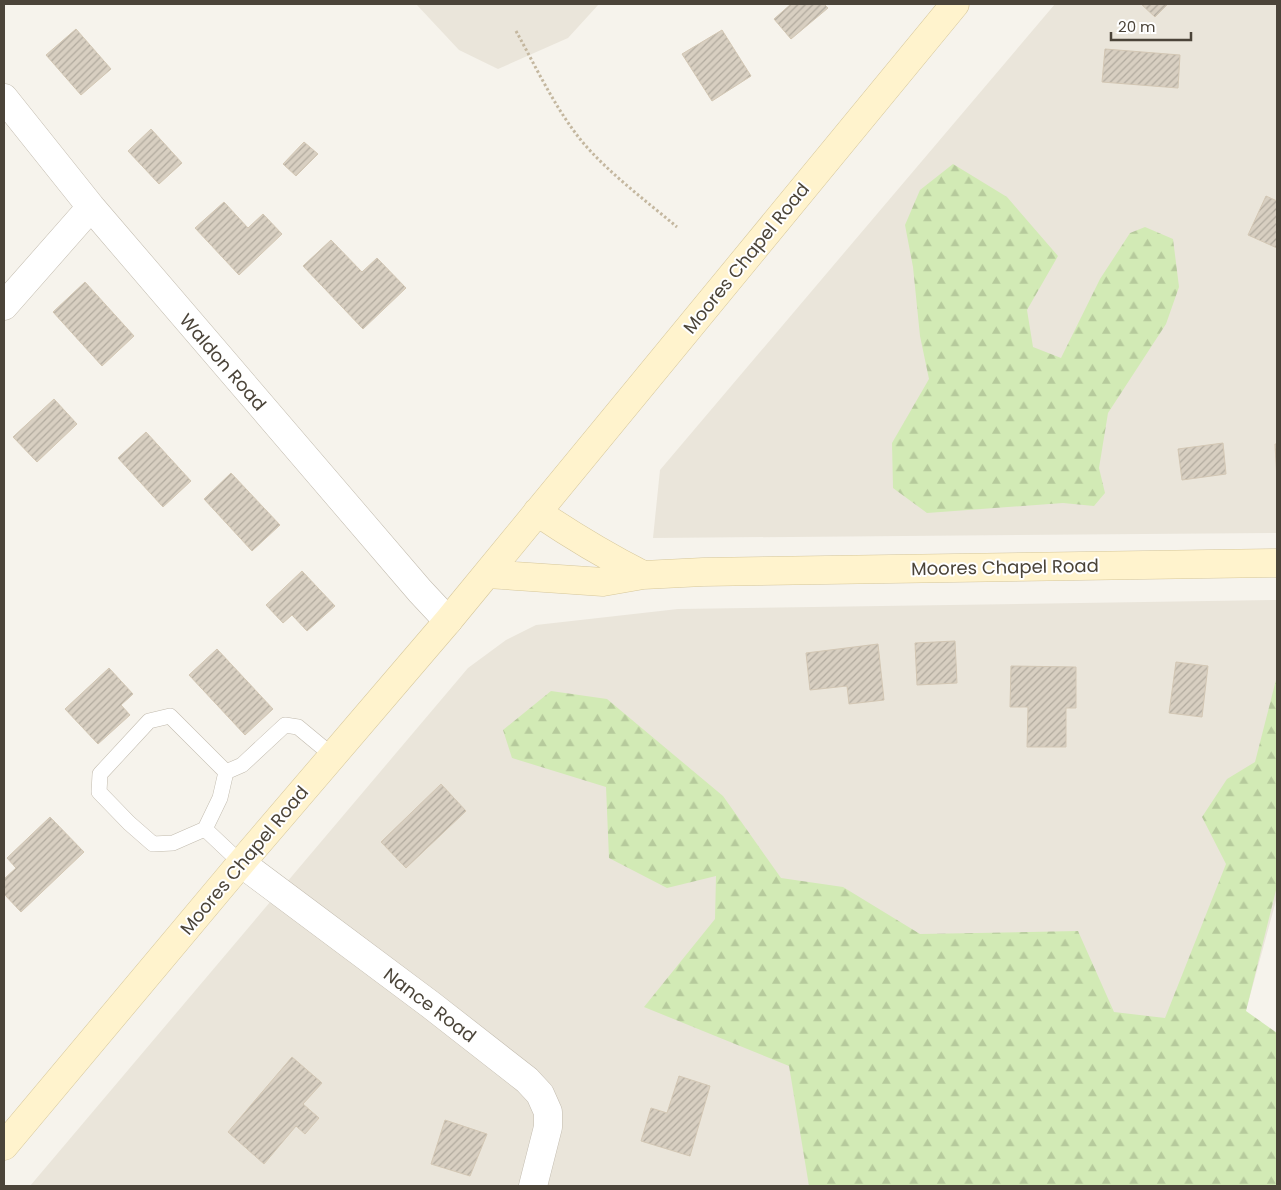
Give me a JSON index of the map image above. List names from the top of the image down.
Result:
{
  "streets": {
    "main road": ["Moores Chapel Road"],
    "street": ["Waldon Road", "Nance Road"]
  },
  "crossings": [
    ["Moores Chapel Road", "Waldon Road"],
    ["Moores Chapel Road", "Nance Road"]
  ],
  "scale_bar": "20 m"
}
